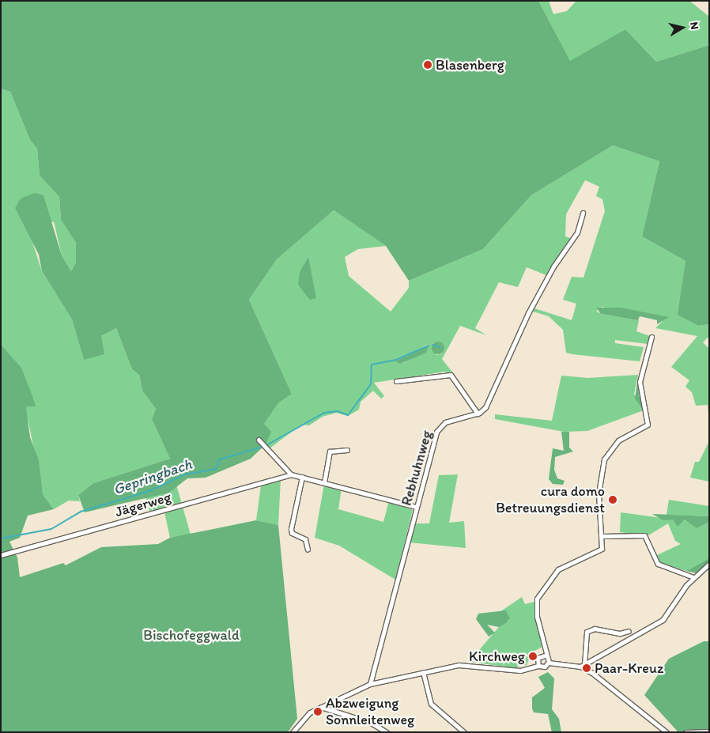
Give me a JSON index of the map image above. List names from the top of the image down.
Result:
{
  "streets": {
    "street": ["Rebhuhnweg", "Jägerweg"]
  },
  "crossings": [
    ["Rebhuhnweg", "Jägerweg"]
  ],
  "water": ["Gepringbach"],
  "parks": ["Bischofeggwald"],
  "places": [
    "Blasenberg",
    "cura domo Betreuungsdienst",
    "Kirchweg",
    "Paar-Kreuz",
    "Abzweigung Sonnleitenweg"
  ],
  "north": "right"
}
